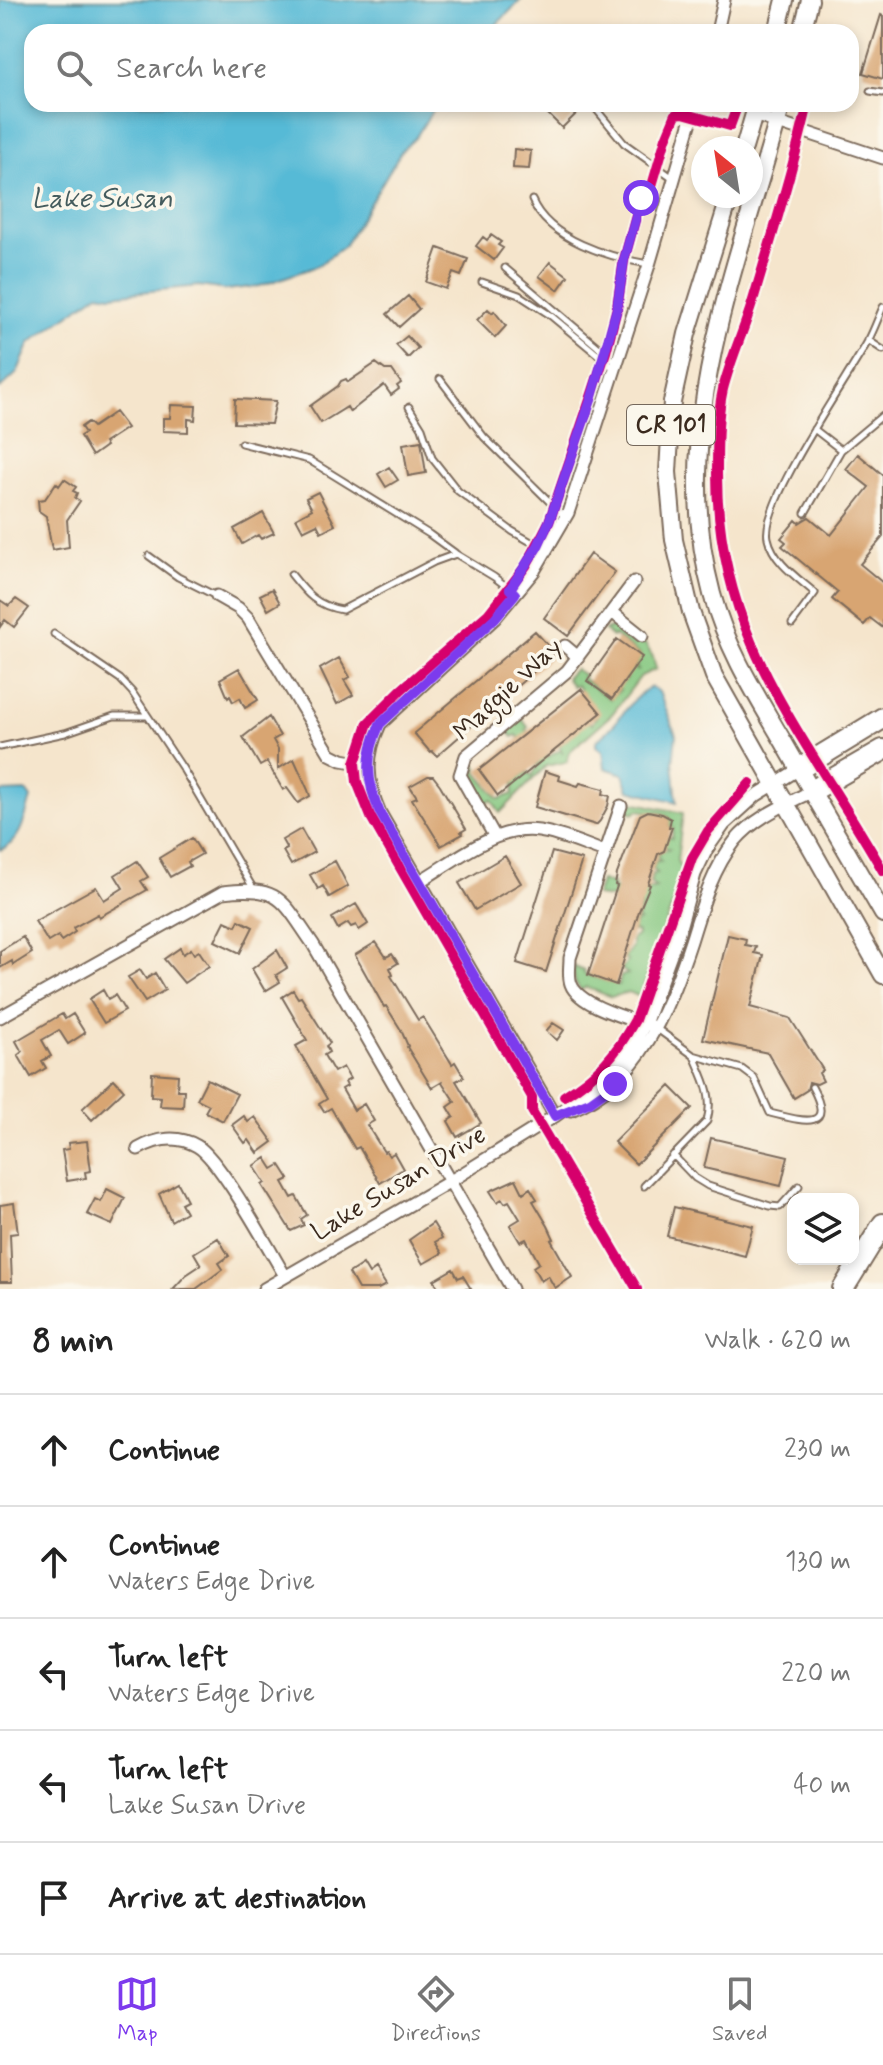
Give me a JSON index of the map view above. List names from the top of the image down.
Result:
{
  "streets": {
    "main road": ["CR 101"],
    "street": ["Maggie Way", "Lake Susan Drive"]
  },
  "crossings": [
    ["CR 101", "Lake Susan Drive"]
  ],
  "water": ["Lake Susan"],
  "north": "top left",
  "page": {
    "search": "Search here",
    "heading": ["8 min", "Walk · 620 m"],
    "list": [
      ["Continue", "230 m"],
      ["Continue", "Waters Edge Drive", "130 m"],
      ["Turn left", "Waters Edge Drive", "220 m"],
      ["Turn left", "Lake Susan Drive", "40 m"],
      "Arrive at destination"
    ],
    "nav": ["Map", "Directions", "Saved"]
  }
}
